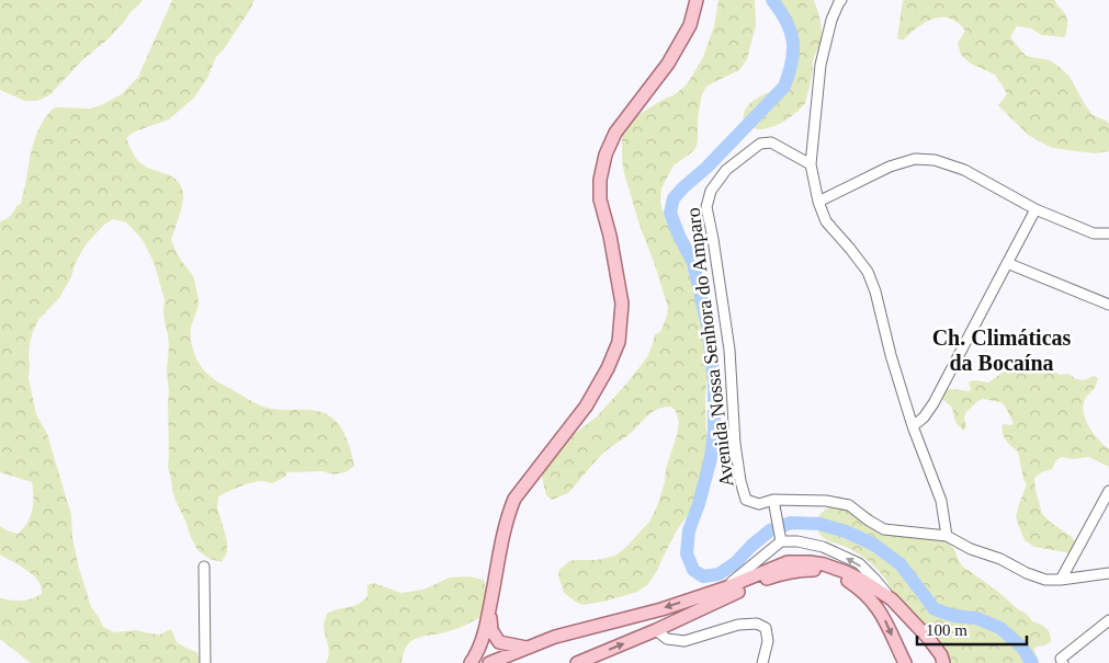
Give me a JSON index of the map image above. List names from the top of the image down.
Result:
{
  "streets": {
    "street": ["Avenida Nossa Senhora do Amparo"]
  },
  "districts": ["Ch. Climáticas da Bocaína"],
  "scale_bar": "100 m"
}
